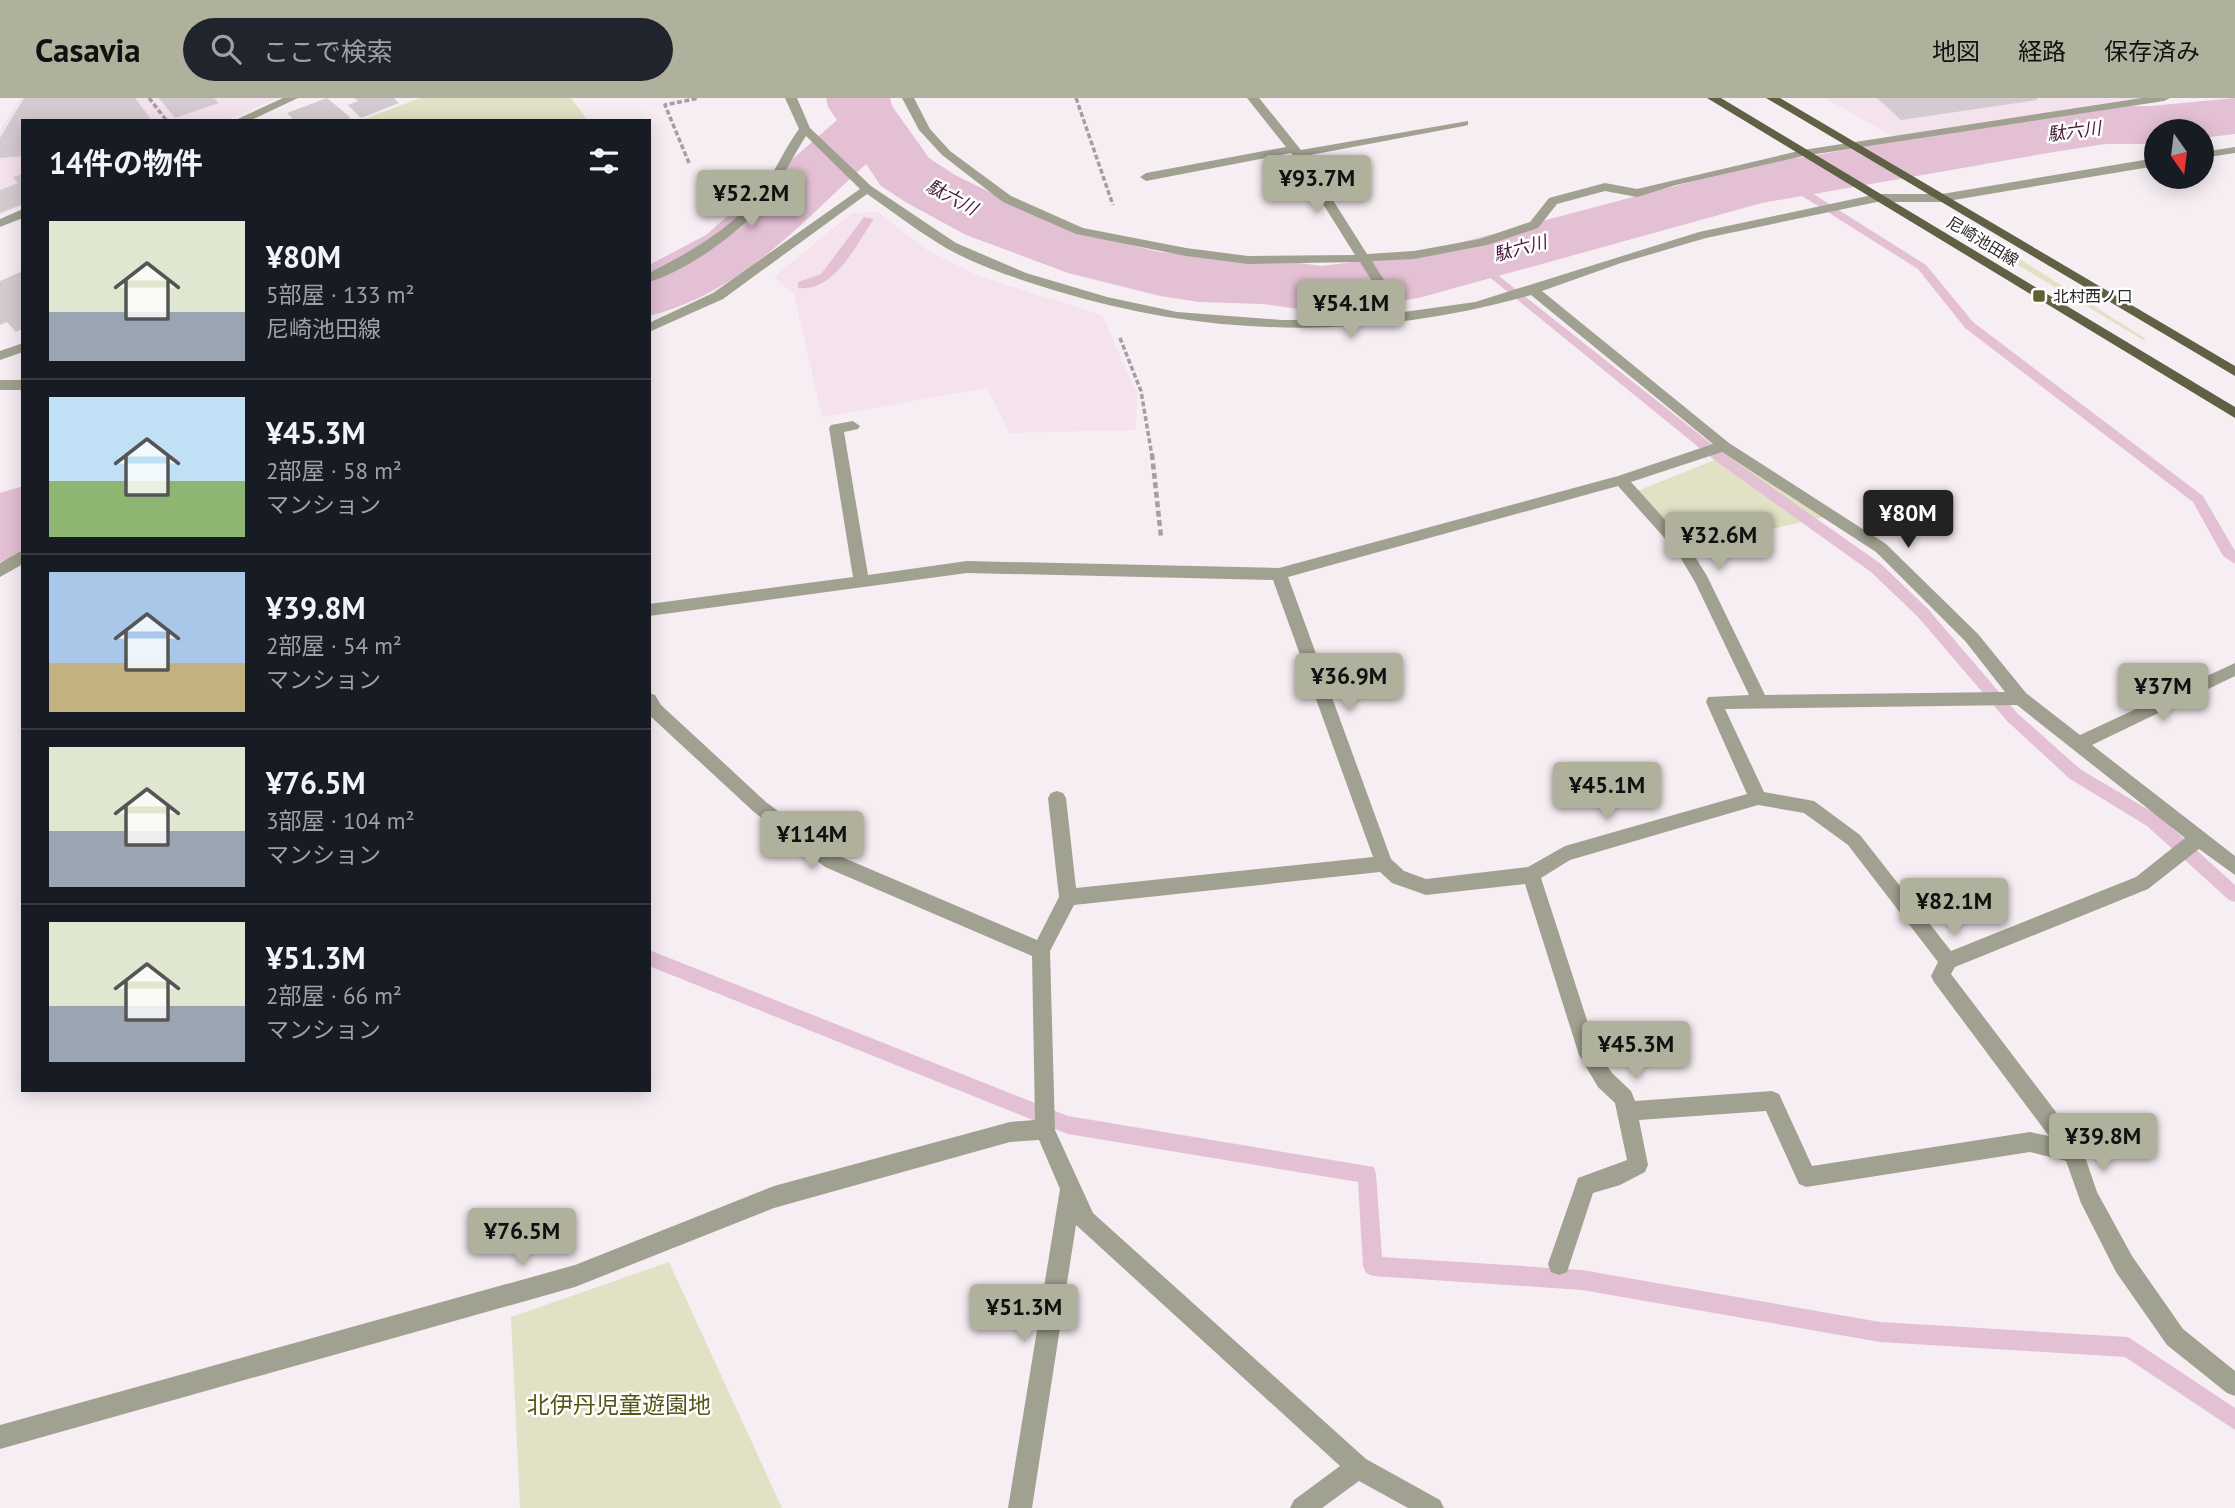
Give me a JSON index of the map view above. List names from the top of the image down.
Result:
{
  "streets": {
    "main road": ["尼崎池田線"]
  },
  "water": ["駄六川"],
  "parks": ["北伊丹児童遊園地"],
  "places": {
    "transit": ["北村西ノ口"]
  },
  "north": "bottom",
  "page": {
    "header": "Casavia",
    "search": "ここで検索",
    "nav": ["地図", "経路", "保存済み"],
    "heading": "14件の物件",
    "price": [
      "¥93.7M",
      "¥52.2M",
      "¥54.1M",
      "¥80M",
      "¥32.6M",
      "¥36.9M",
      "¥37M",
      "¥45.1M",
      "¥114M",
      "¥82.1M",
      "¥45.3M",
      "¥39.8M",
      "¥76.5M",
      "¥51.3M"
    ],
    "list": [
      {
        "name": "¥80M",
        "note": "5部屋 · 133 m² · 尼崎池田線"
      },
      {
        "name": "¥45.3M",
        "note": "2部屋 · 58 m² · マンション"
      },
      {
        "name": "¥39.8M",
        "note": "2部屋 · 54 m² · マンション"
      },
      {
        "name": "¥76.5M",
        "note": "3部屋 · 104 m² · マンション"
      },
      {
        "name": "¥51.3M",
        "note": "2部屋 · 66 m² · マンション"
      }
    ]
  }
}
